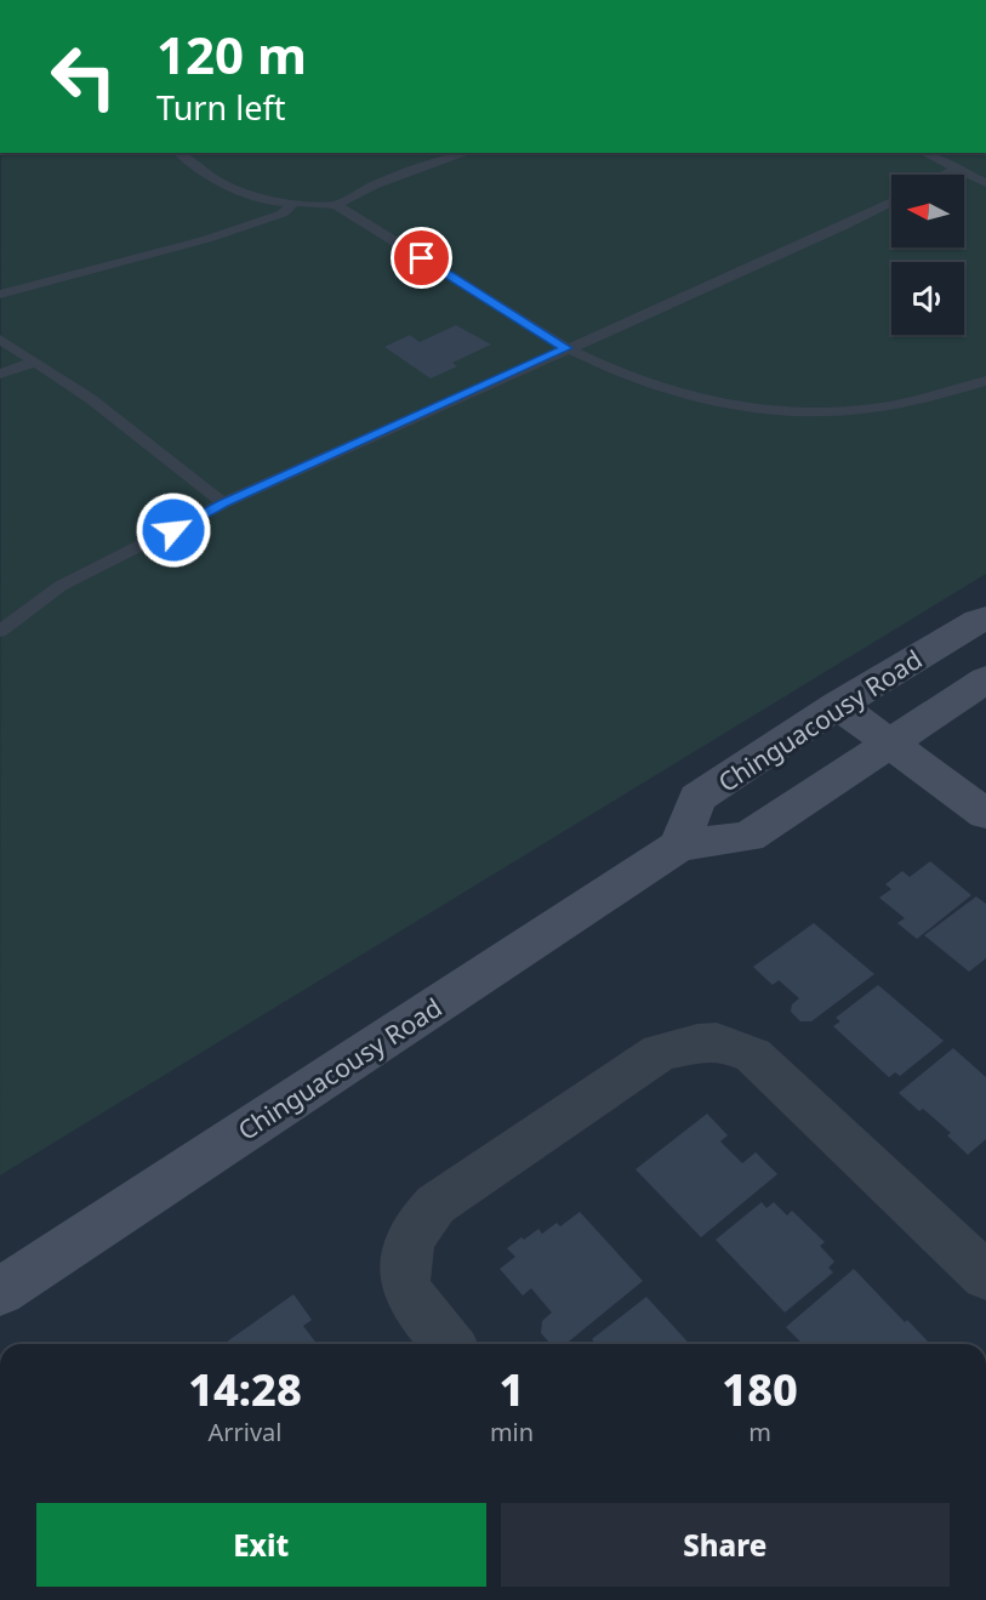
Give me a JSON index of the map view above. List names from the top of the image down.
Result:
{
  "streets": {
    "main road": ["Chinguacousy Road"]
  },
  "north": "left",
  "page": {
    "turn": ["120 m", "Turn left"],
    "eta": [
      "14:28",
      "Arrival",
      "1",
      "min",
      "180",
      "m"
    ],
    "buttons": ["Exit", "Share"]
  }
}
